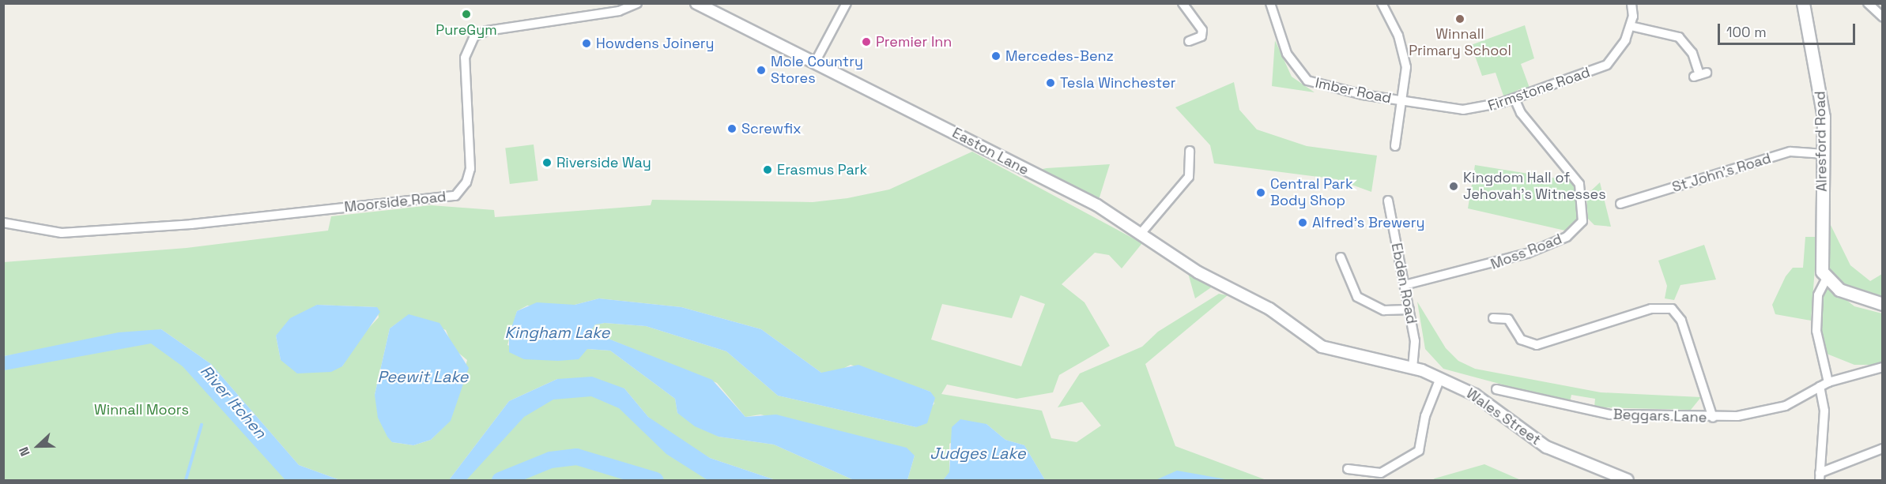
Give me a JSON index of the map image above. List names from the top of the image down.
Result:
{
  "streets": {
    "main road": ["Alresford Road"],
    "street": [
      "Firmstone Road",
      "Imber Road",
      "Easton Lane",
      "St John's Road",
      "Moorside Road",
      "Moss Road",
      "Ebden Road",
      "Beggars Lane",
      "Wales Street"
    ]
  },
  "crossings": [
    ["Firmstone Road", "Imber Road"],
    ["Firmstone Road", "Moss Road"],
    ["Alresford Road", "St John's Road"],
    ["Easton Lane", "Wales Street"],
    ["Moss Road", "Ebden Road"],
    ["Ebden Road", "Wales Street"]
  ],
  "water": [
    "Kingham Lake",
    "Peewit Lake",
    "River Itchen",
    "Judges Lake"
  ],
  "parks": ["Winnall Moors"],
  "places": [
    "PureGym",
    "Winnall Primary School",
    "Premier Inn",
    "Howdens Joinery",
    "Mercedes-Benz",
    "Mole Country Stores",
    "Tesla Winchester",
    "Screwfix",
    "Riverside Way",
    "Erasmus Park",
    "Kingdom Hall of Jehovah's Witnesses",
    "Central Park Body Shop",
    "Alfred's Brewery"
  ],
  "scale_bar": "100 m",
  "north": "left"
}
